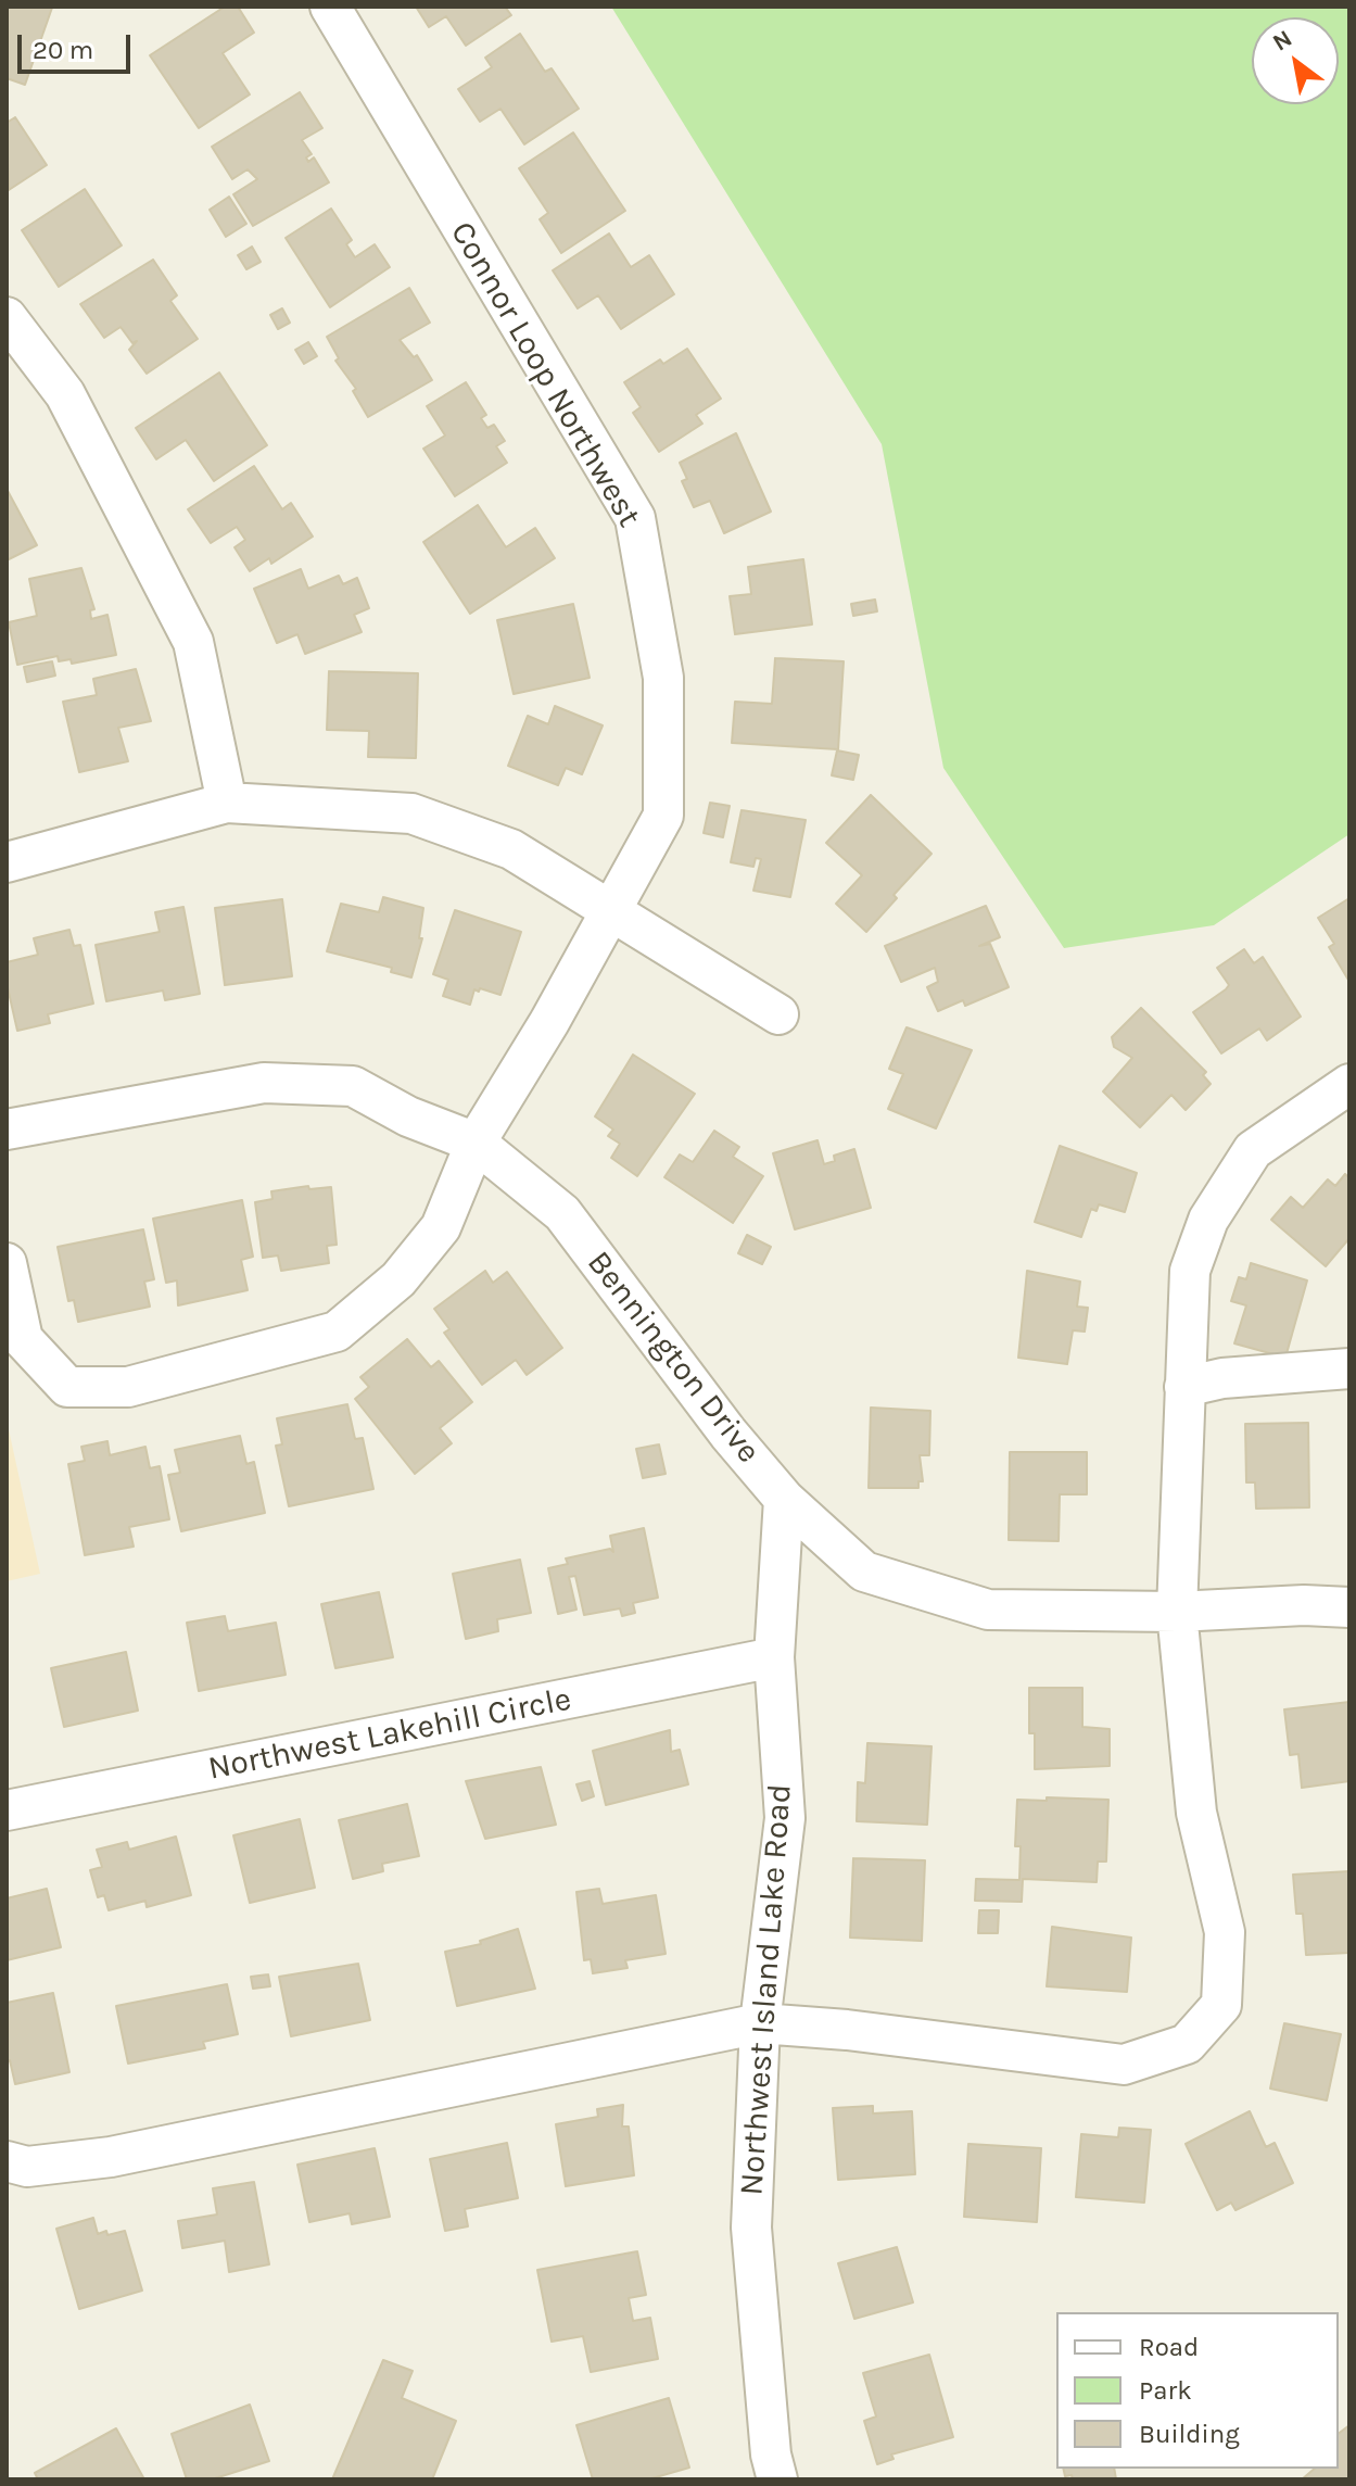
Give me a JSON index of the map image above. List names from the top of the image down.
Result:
{
  "streets": {
    "street": [
      "Connor Loop Northwest",
      "Bennington Drive",
      "Northwest Lakehill Circle",
      "Northwest Island Lake Road"
    ]
  },
  "crossings": [
    ["Connor Loop Northwest", "Bennington Drive"],
    ["Bennington Drive", "Northwest Island Lake Road"],
    ["Northwest Lakehill Circle", "Northwest Island Lake Road"]
  ],
  "legend": ["Road", "Park", "Building"],
  "scale_bar": "20 m",
  "north": "top left"
}
